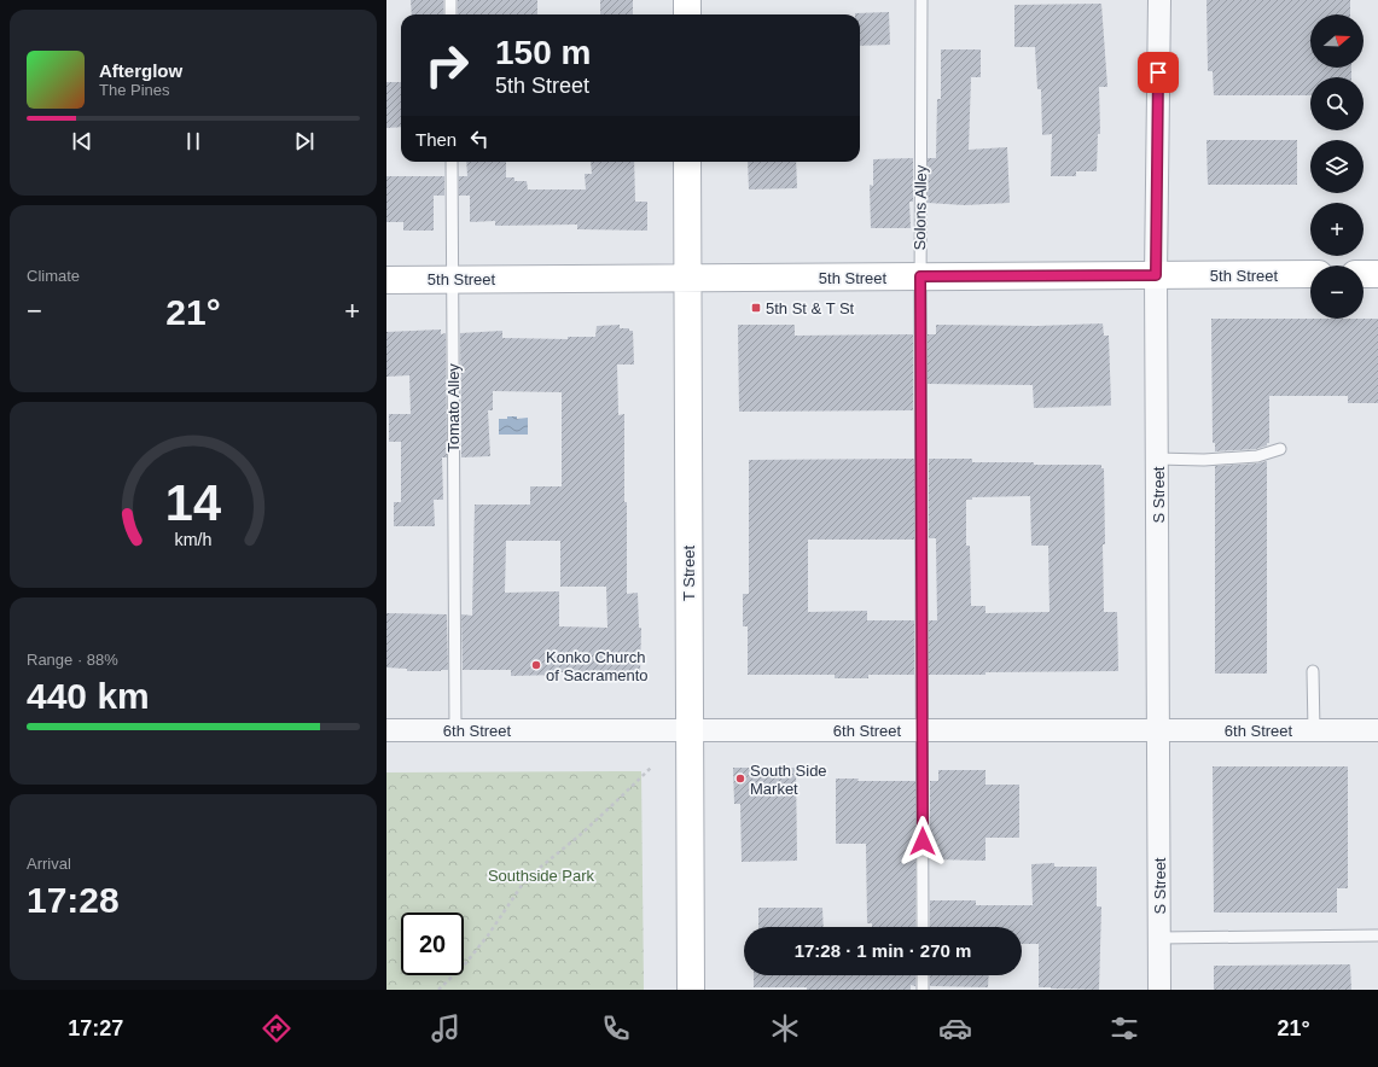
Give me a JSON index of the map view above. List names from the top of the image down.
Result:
{
  "streets": {
    "street": [
      "5th Street",
      "S Street",
      "T Street",
      "6th Street"
    ],
    "lane": ["Solons Alley", "Tomato Alley"]
  },
  "crossings": [
    ["Solons Alley", "5th Street"],
    ["Solons Alley", "6th Street"],
    ["5th Street", "Tomato Alley"],
    ["5th Street", "S Street"],
    ["5th Street", "T Street"],
    ["Tomato Alley", "6th Street"],
    ["S Street", "6th Street"],
    ["T Street", "6th Street"]
  ],
  "parks": ["Southside Park"],
  "places": {
    "transit": ["5th St & T St"],
    "other": ["Konko Church of Sacramento", "South Side Market"]
  },
  "north": "right",
  "page": {
    "map_buttons": ["+", "−"],
    "turn": ["150 m", "5th Street"],
    "song": ["Afterglow", "The Pines"],
    "then": "Then",
    "tile": [
      "Climate",
      ["Range · 88%", "440 km"],
      ["Arrival", "17:28"]
    ],
    "heat": ["−", "21°", "+"],
    "limit": "20",
    "trip": "17:28 · 1 min · 270 m",
    "tabs": ["17:27", "21°"],
    "gauge": ["14", "km/h"]
  }
}
